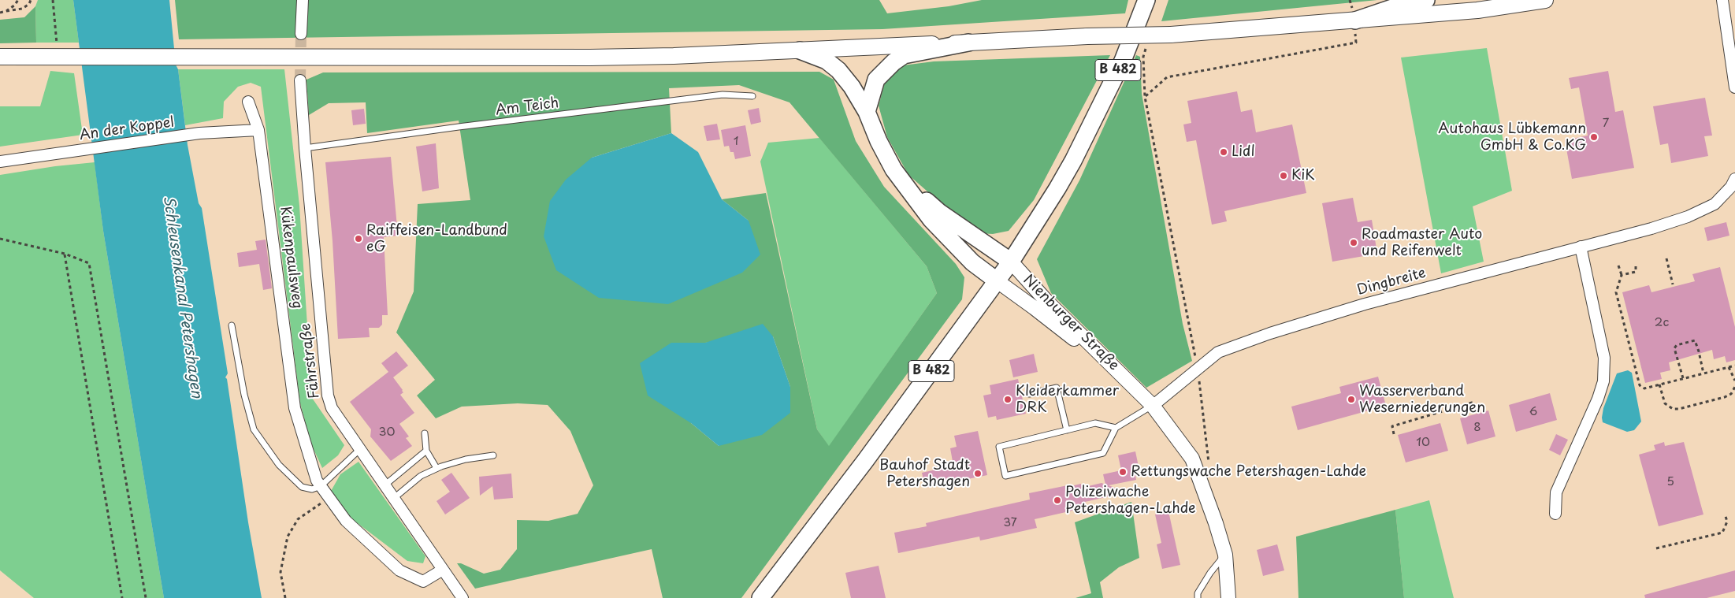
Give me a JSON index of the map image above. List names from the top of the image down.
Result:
{
  "streets": {
    "main road": ["B 482"],
    "street": [
      "An der Koppel",
      "Kükenpaulsweg",
      "Dingbreite",
      "Nienburger Straße",
      "Fährstraße"
    ],
    "lane": ["Am Teich"]
  },
  "crossings": [
    ["B 482", "Nienburger Straße"],
    ["Am Teich", "Fährstraße"],
    ["An der Koppel", "Kükenpaulsweg"],
    ["Kükenpaulsweg", "Fährstraße"],
    ["Dingbreite", "Nienburger Straße"]
  ],
  "water": ["Schleusenkanal Petershagen"],
  "places": [
    "Autohaus Lübkemann GmbH & Co.KG",
    "Lidl",
    "KiK",
    "Raiffeisen-Landbund eG",
    "Roadmaster Auto und Reifenwelt",
    "Kleiderkammer DRK",
    "Wasserverband Weserniederungen",
    "Rettungswache Petershagen-Lahde",
    "Bauhof Stadt Petershagen",
    "Polizeiwache Petershagen-Lahde"
  ],
  "house_numbers": [
    "7",
    "1",
    "2c",
    "6",
    "8",
    "30",
    "10",
    "5",
    "37"
  ]
}
